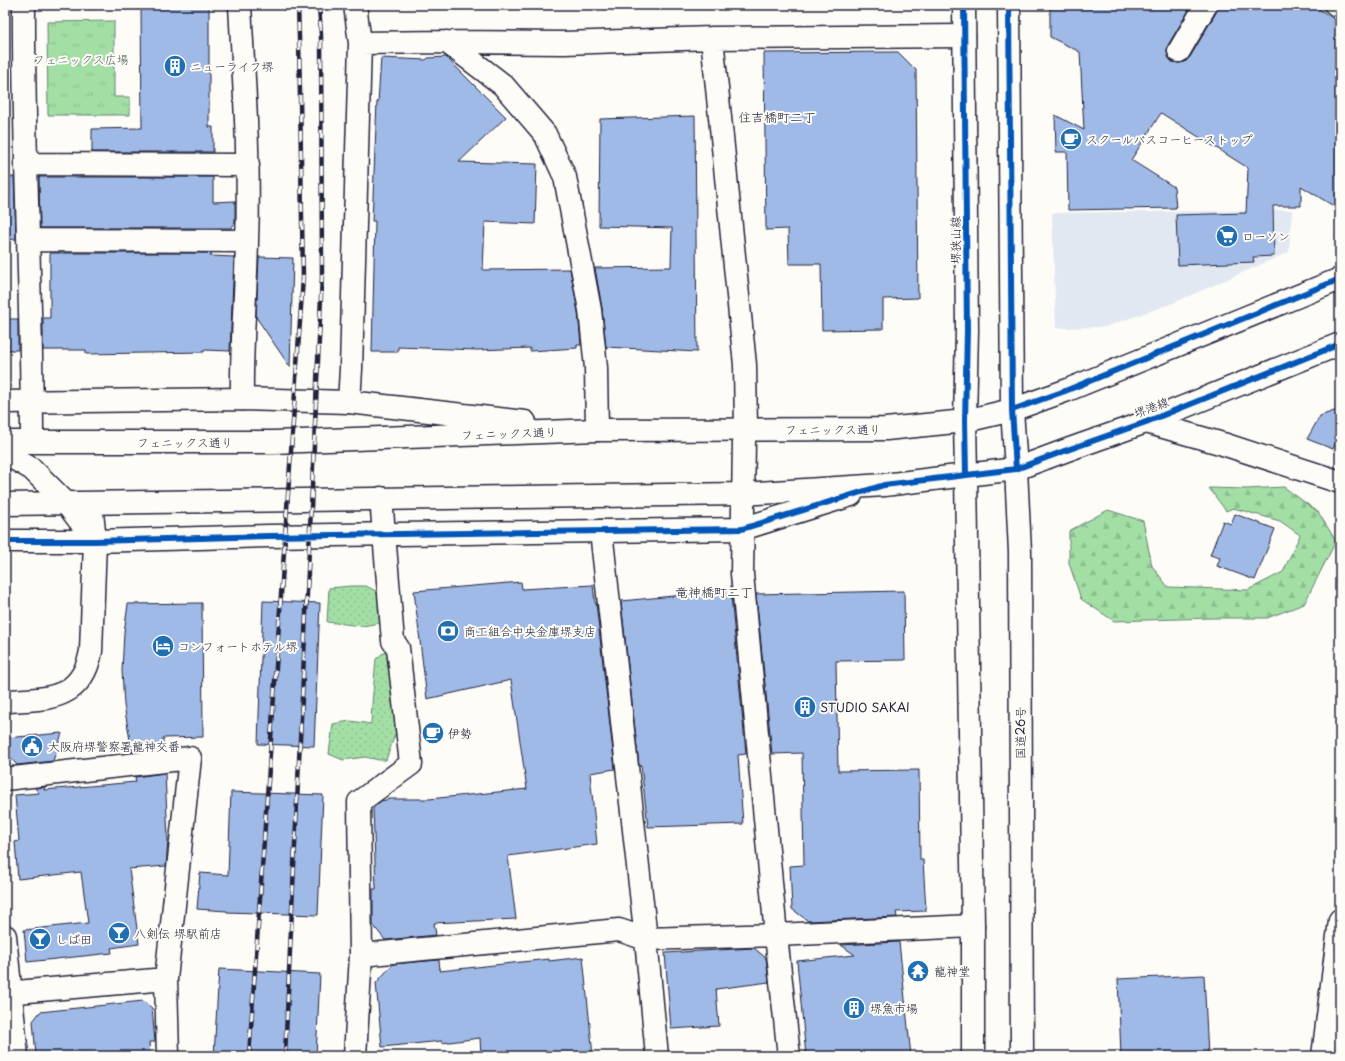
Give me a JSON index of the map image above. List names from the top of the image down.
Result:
{
  "streets": {
    "main road": [
      "堺狭山線",
      "堺港線",
      "フェニックス通り",
      "国道26号"
    ]
  },
  "crossings": [
    ["堺狭山線", "堺港線"],
    ["堺狭山線", "フェニックス通り"],
    ["堺港線", "国道26号"],
    ["フェニックス通り", "国道26号"]
  ],
  "districts": ["住吉橋町二丁", "竜神橋町二丁"],
  "parks": ["フェニックス広場"],
  "places": {
    "building": ["ニューライフ堺", "STUDIO SAKAI", "堺魚市場"],
    "cafe": ["スクールバスコーヒーストップ", "伊勢"],
    "supermarket": ["ローソン"],
    "bank": ["商工組合中央金庫堺支店"],
    "hotel": ["コンフォートホテル堺"],
    "public building": ["大阪府堺警察署龍神交番"],
    "bar": ["八剣伝 堺駅前店", "しば田"],
    "temple": ["龍神堂"]
  }
}
